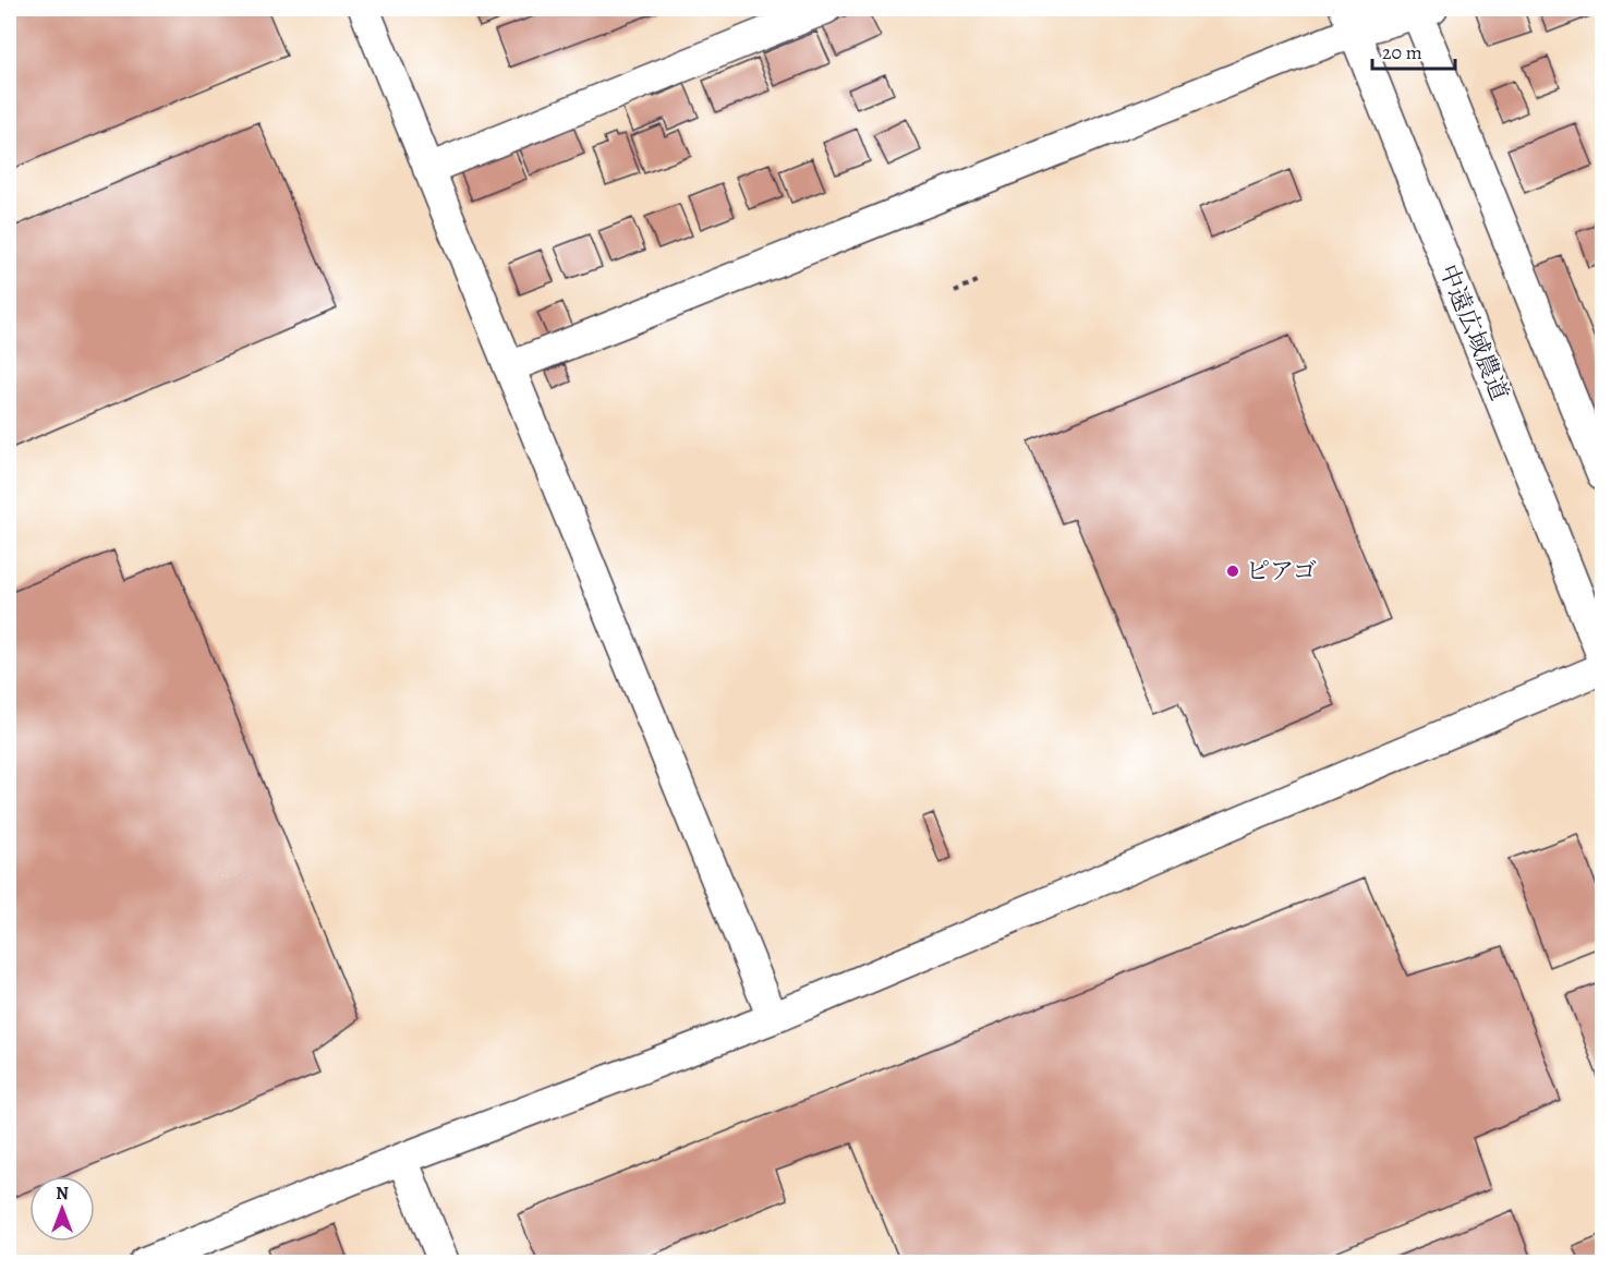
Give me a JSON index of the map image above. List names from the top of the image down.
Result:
{
  "streets": {
    "street": ["中遠広域農道"]
  },
  "places": ["ピアゴ"],
  "scale_bar": "20 m",
  "north": "top"
}
